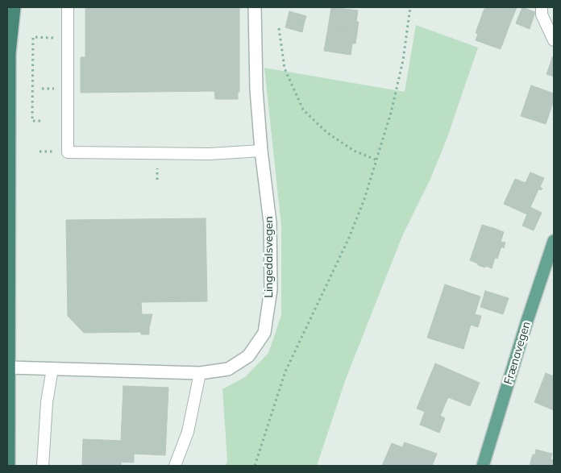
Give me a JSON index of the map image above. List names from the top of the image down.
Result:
{
  "streets": {
    "main road": ["Frænavegen"],
    "street": ["Lingedalsvegen"]
  }
}
